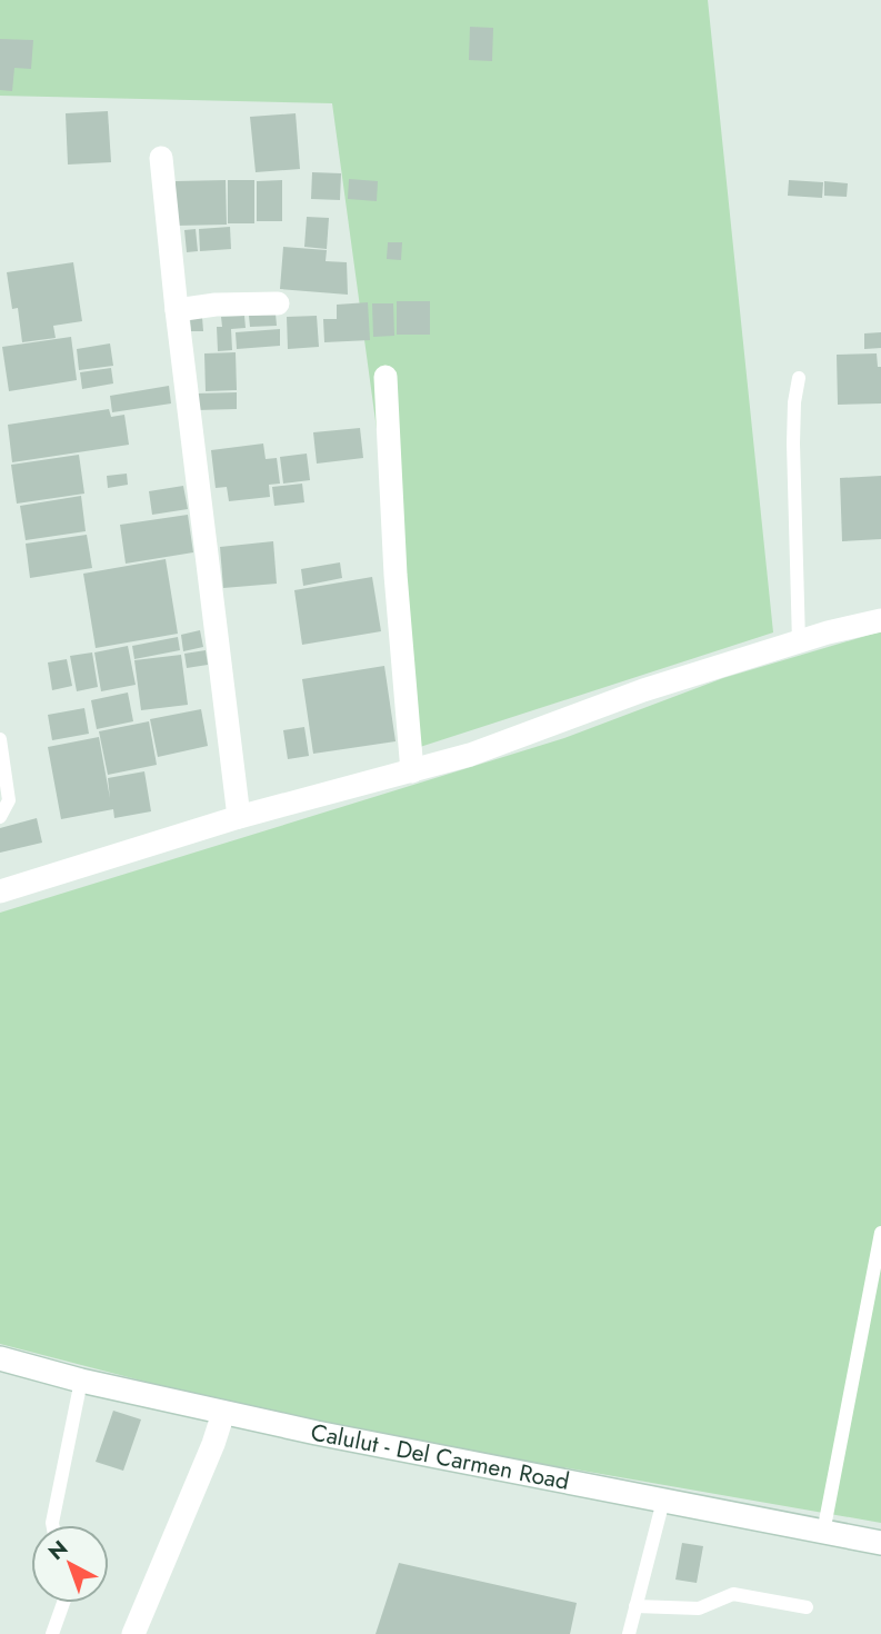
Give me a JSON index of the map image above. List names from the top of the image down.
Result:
{
  "streets": {
    "street": ["Calulut - Del Carmen Road"]
  },
  "north": "top left"
}
